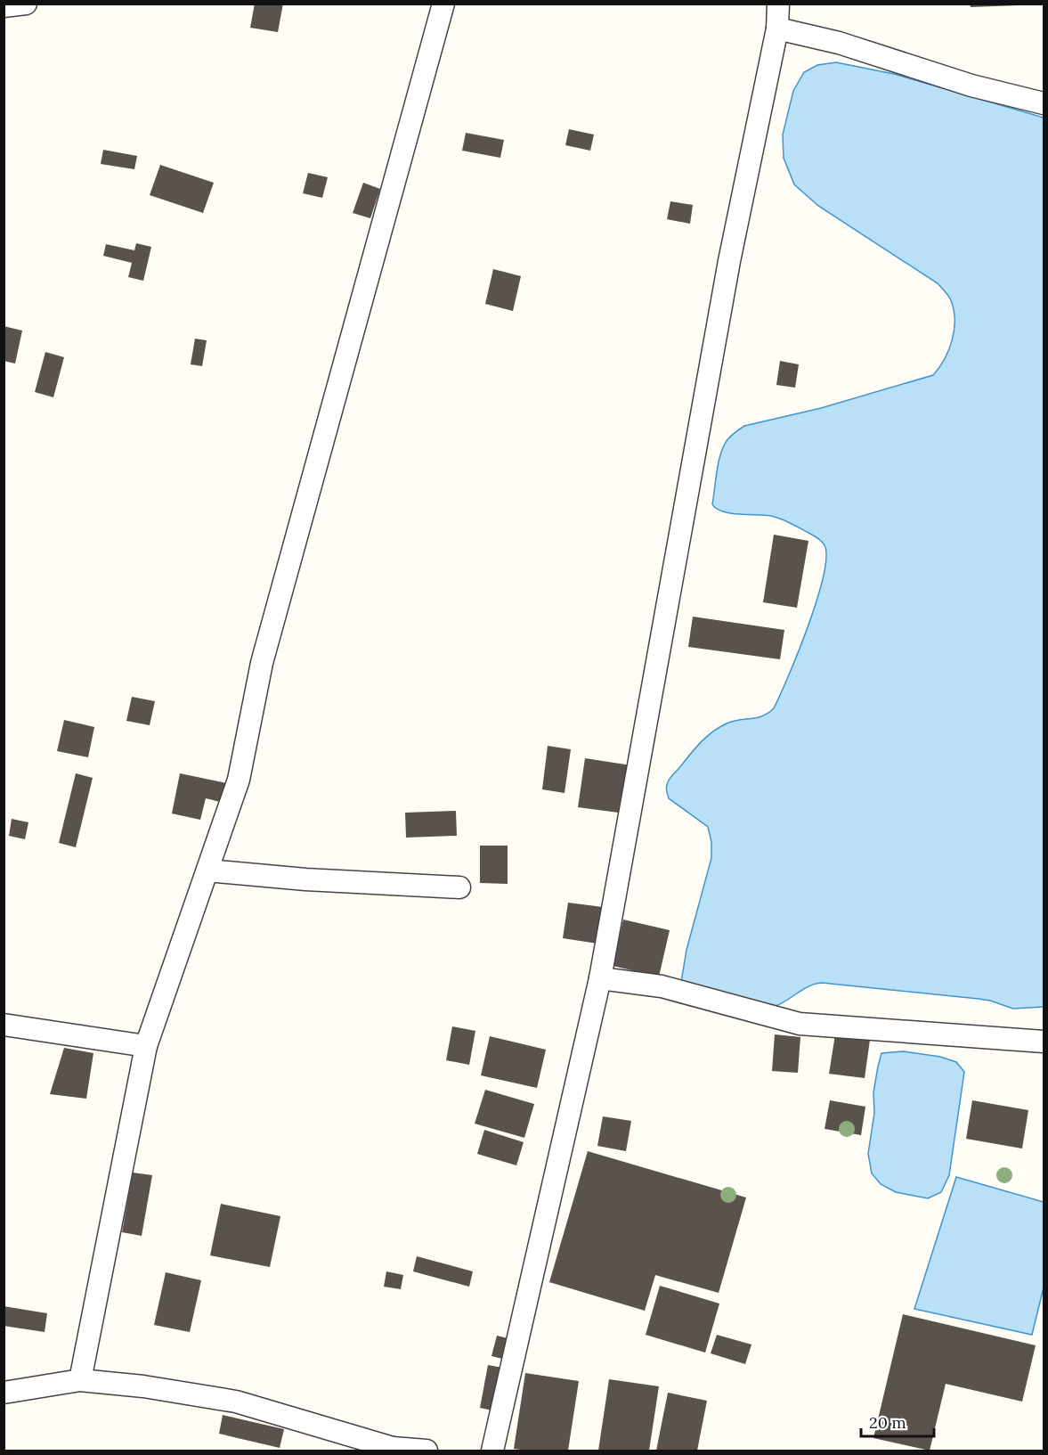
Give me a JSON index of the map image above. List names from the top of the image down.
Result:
{
  "scale_bar": "20 m"
}
